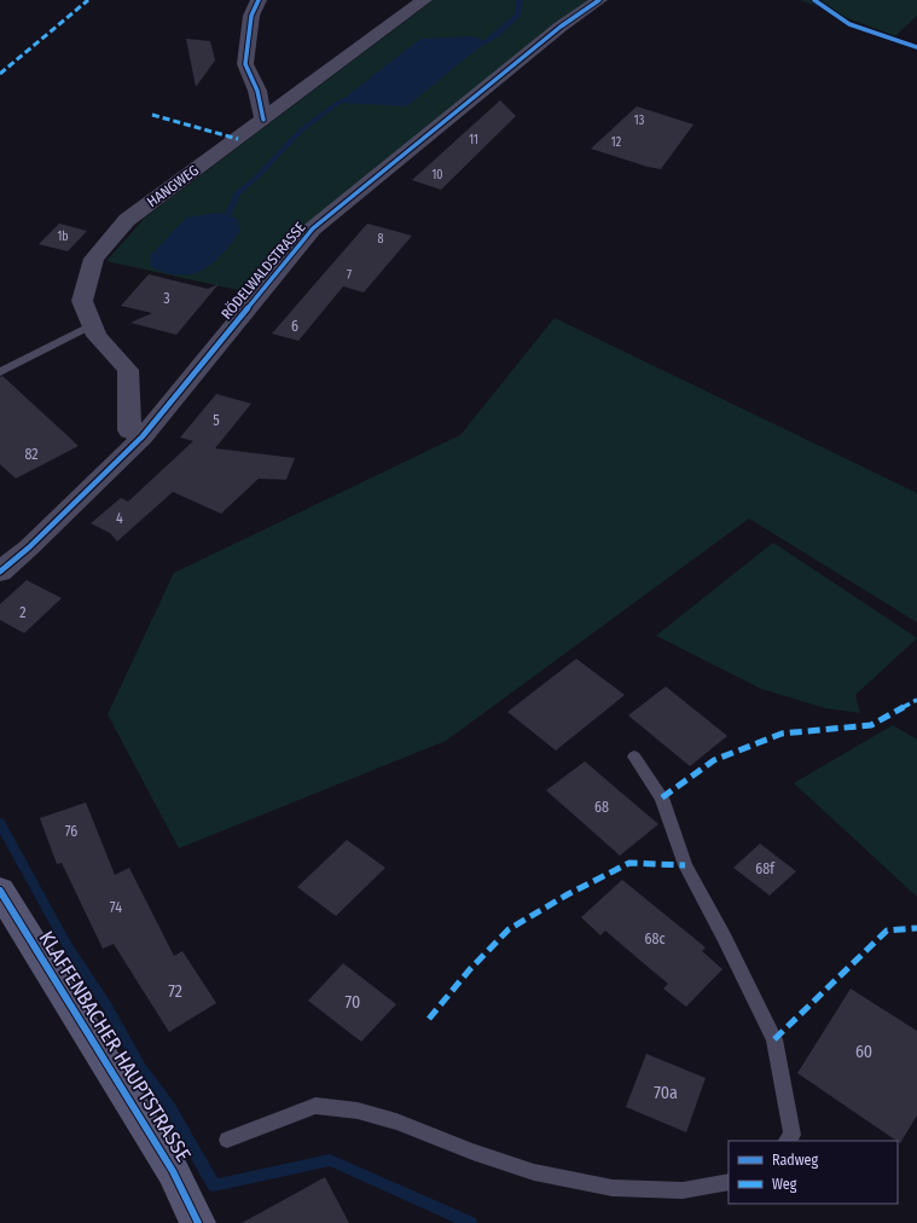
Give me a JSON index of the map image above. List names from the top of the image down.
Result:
{
  "streets": {
    "street": ["HANGWEG", "RÖDELWALDSTRASSE", "KLAFFENBACHER HAUPTSTRASSE"]
  },
  "crossings": [
    ["HANGWEG", "RÖDELWALDSTRASSE"]
  ],
  "house_numbers": [
    "13",
    "11",
    "12",
    "10",
    "1b",
    "8",
    "7",
    "3",
    "6",
    "5",
    "82",
    "4",
    "2",
    "68",
    "76",
    "68f",
    "74",
    "68c",
    "72",
    "70",
    "60",
    "70a"
  ],
  "legend": ["Radweg", "Weg"]
}
